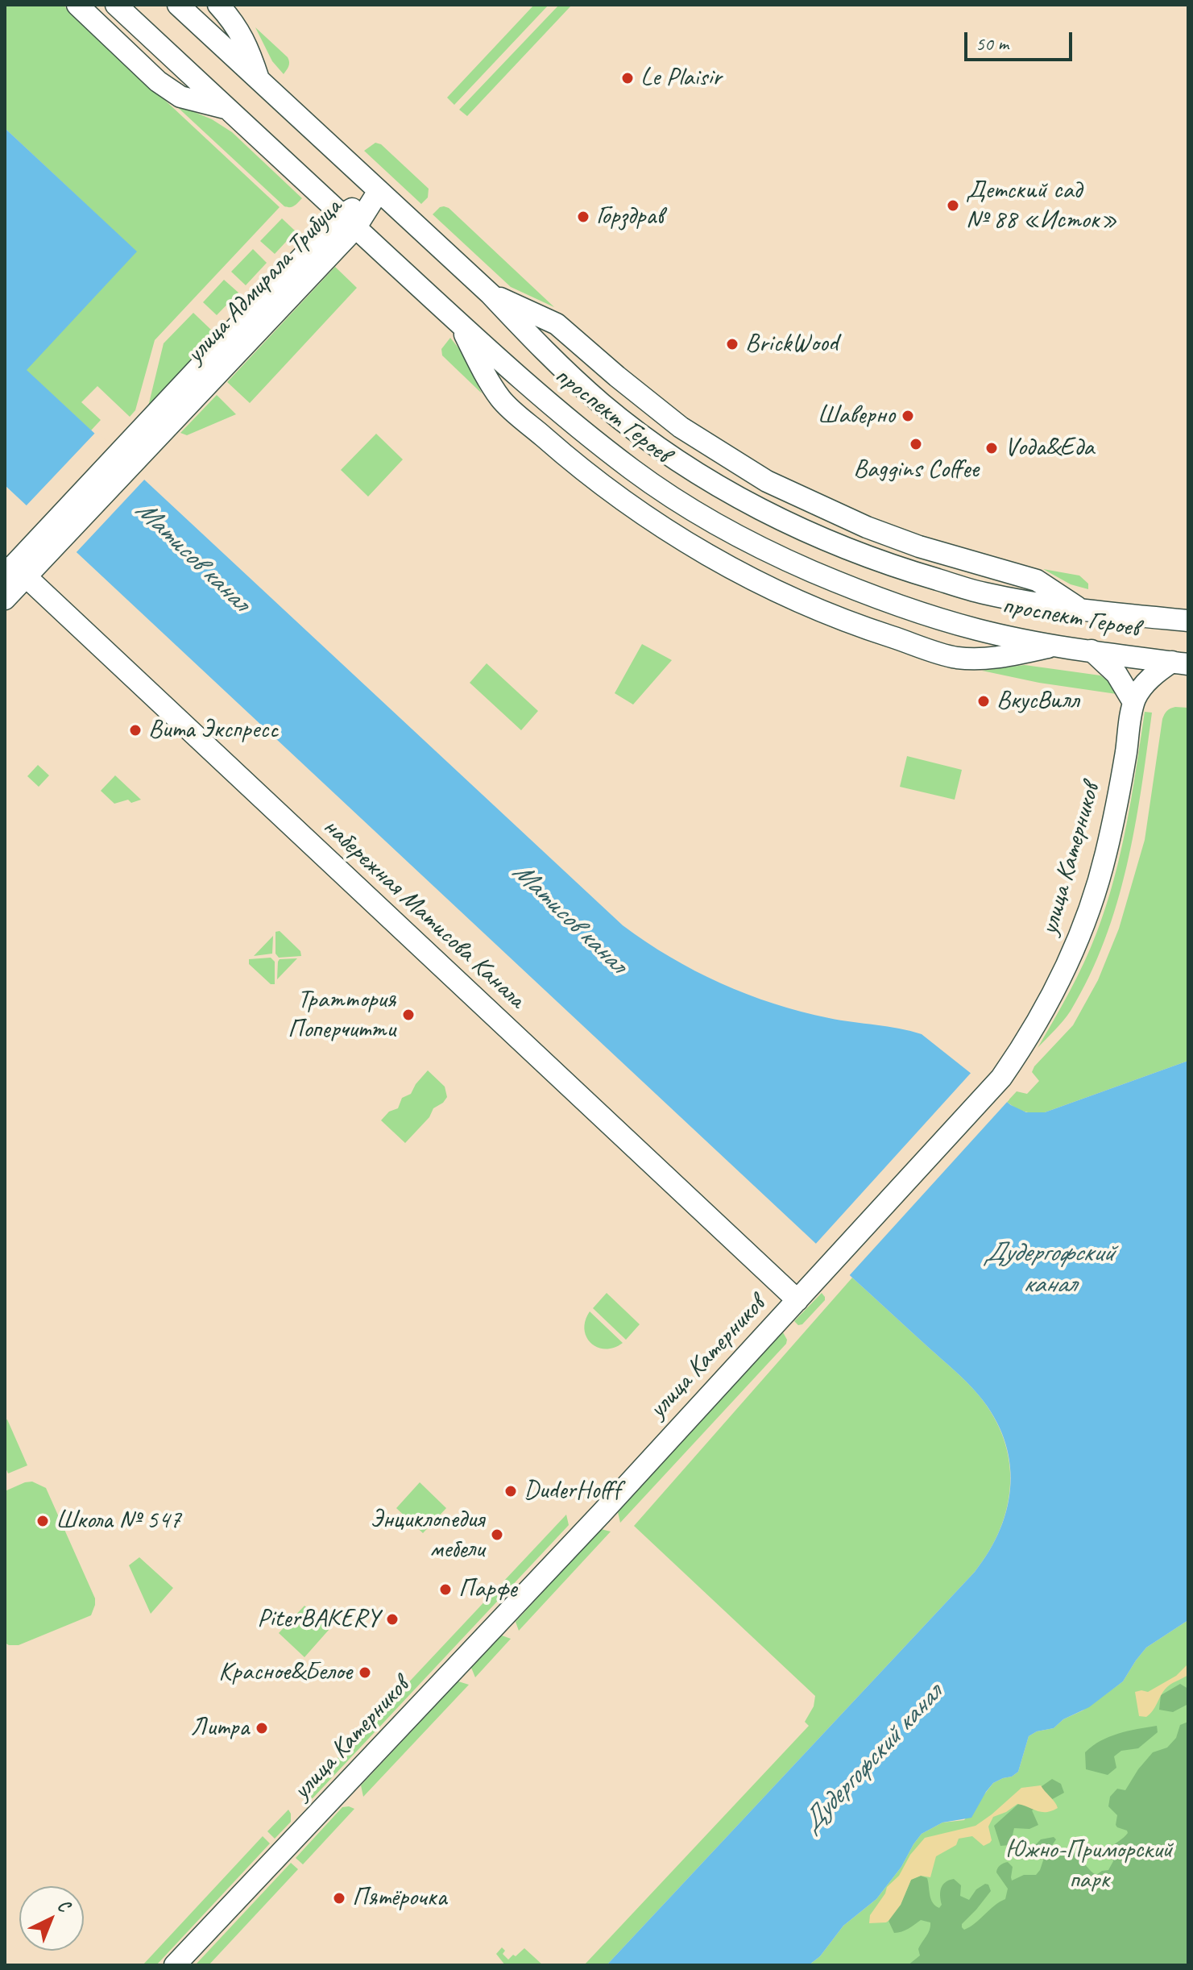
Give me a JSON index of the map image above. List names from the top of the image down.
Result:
{
  "streets": {
    "street": [
      "улица Адмирала Трибуца",
      "проспект Героев",
      "улица Катерников",
      "набережная Матисова Канала"
    ]
  },
  "crossings": [
    ["улица Адмирала Трибуца", "проспект Героев"],
    ["улица Адмирала Трибуца", "набережная Матисова Канала"],
    ["проспект Героев", "улица Катерников"],
    ["улица Катерников", "набережная Матисова Канала"]
  ],
  "water": ["Матисов канал", "Дудергофский канал"],
  "parks": ["Южно-Приморский парк"],
  "places": [
    "Le Plaisir",
    "Детский сад № 88 «Исток»",
    "Горздрав",
    "BrickWood",
    "Шаверно",
    "Baggins Coffee",
    "Vода&Еда",
    "ВкусВилл",
    "Вита Экспресс",
    "Траттория Поперчитти",
    "DuderHofff",
    "Школа № 547",
    "Энциклопедия мебели",
    "Парфе",
    "PiterBAKERY",
    "Красное&Белое",
    "Литра",
    "Пятёрочка"
  ],
  "scale_bar": "50 m",
  "north": "top right"
}
